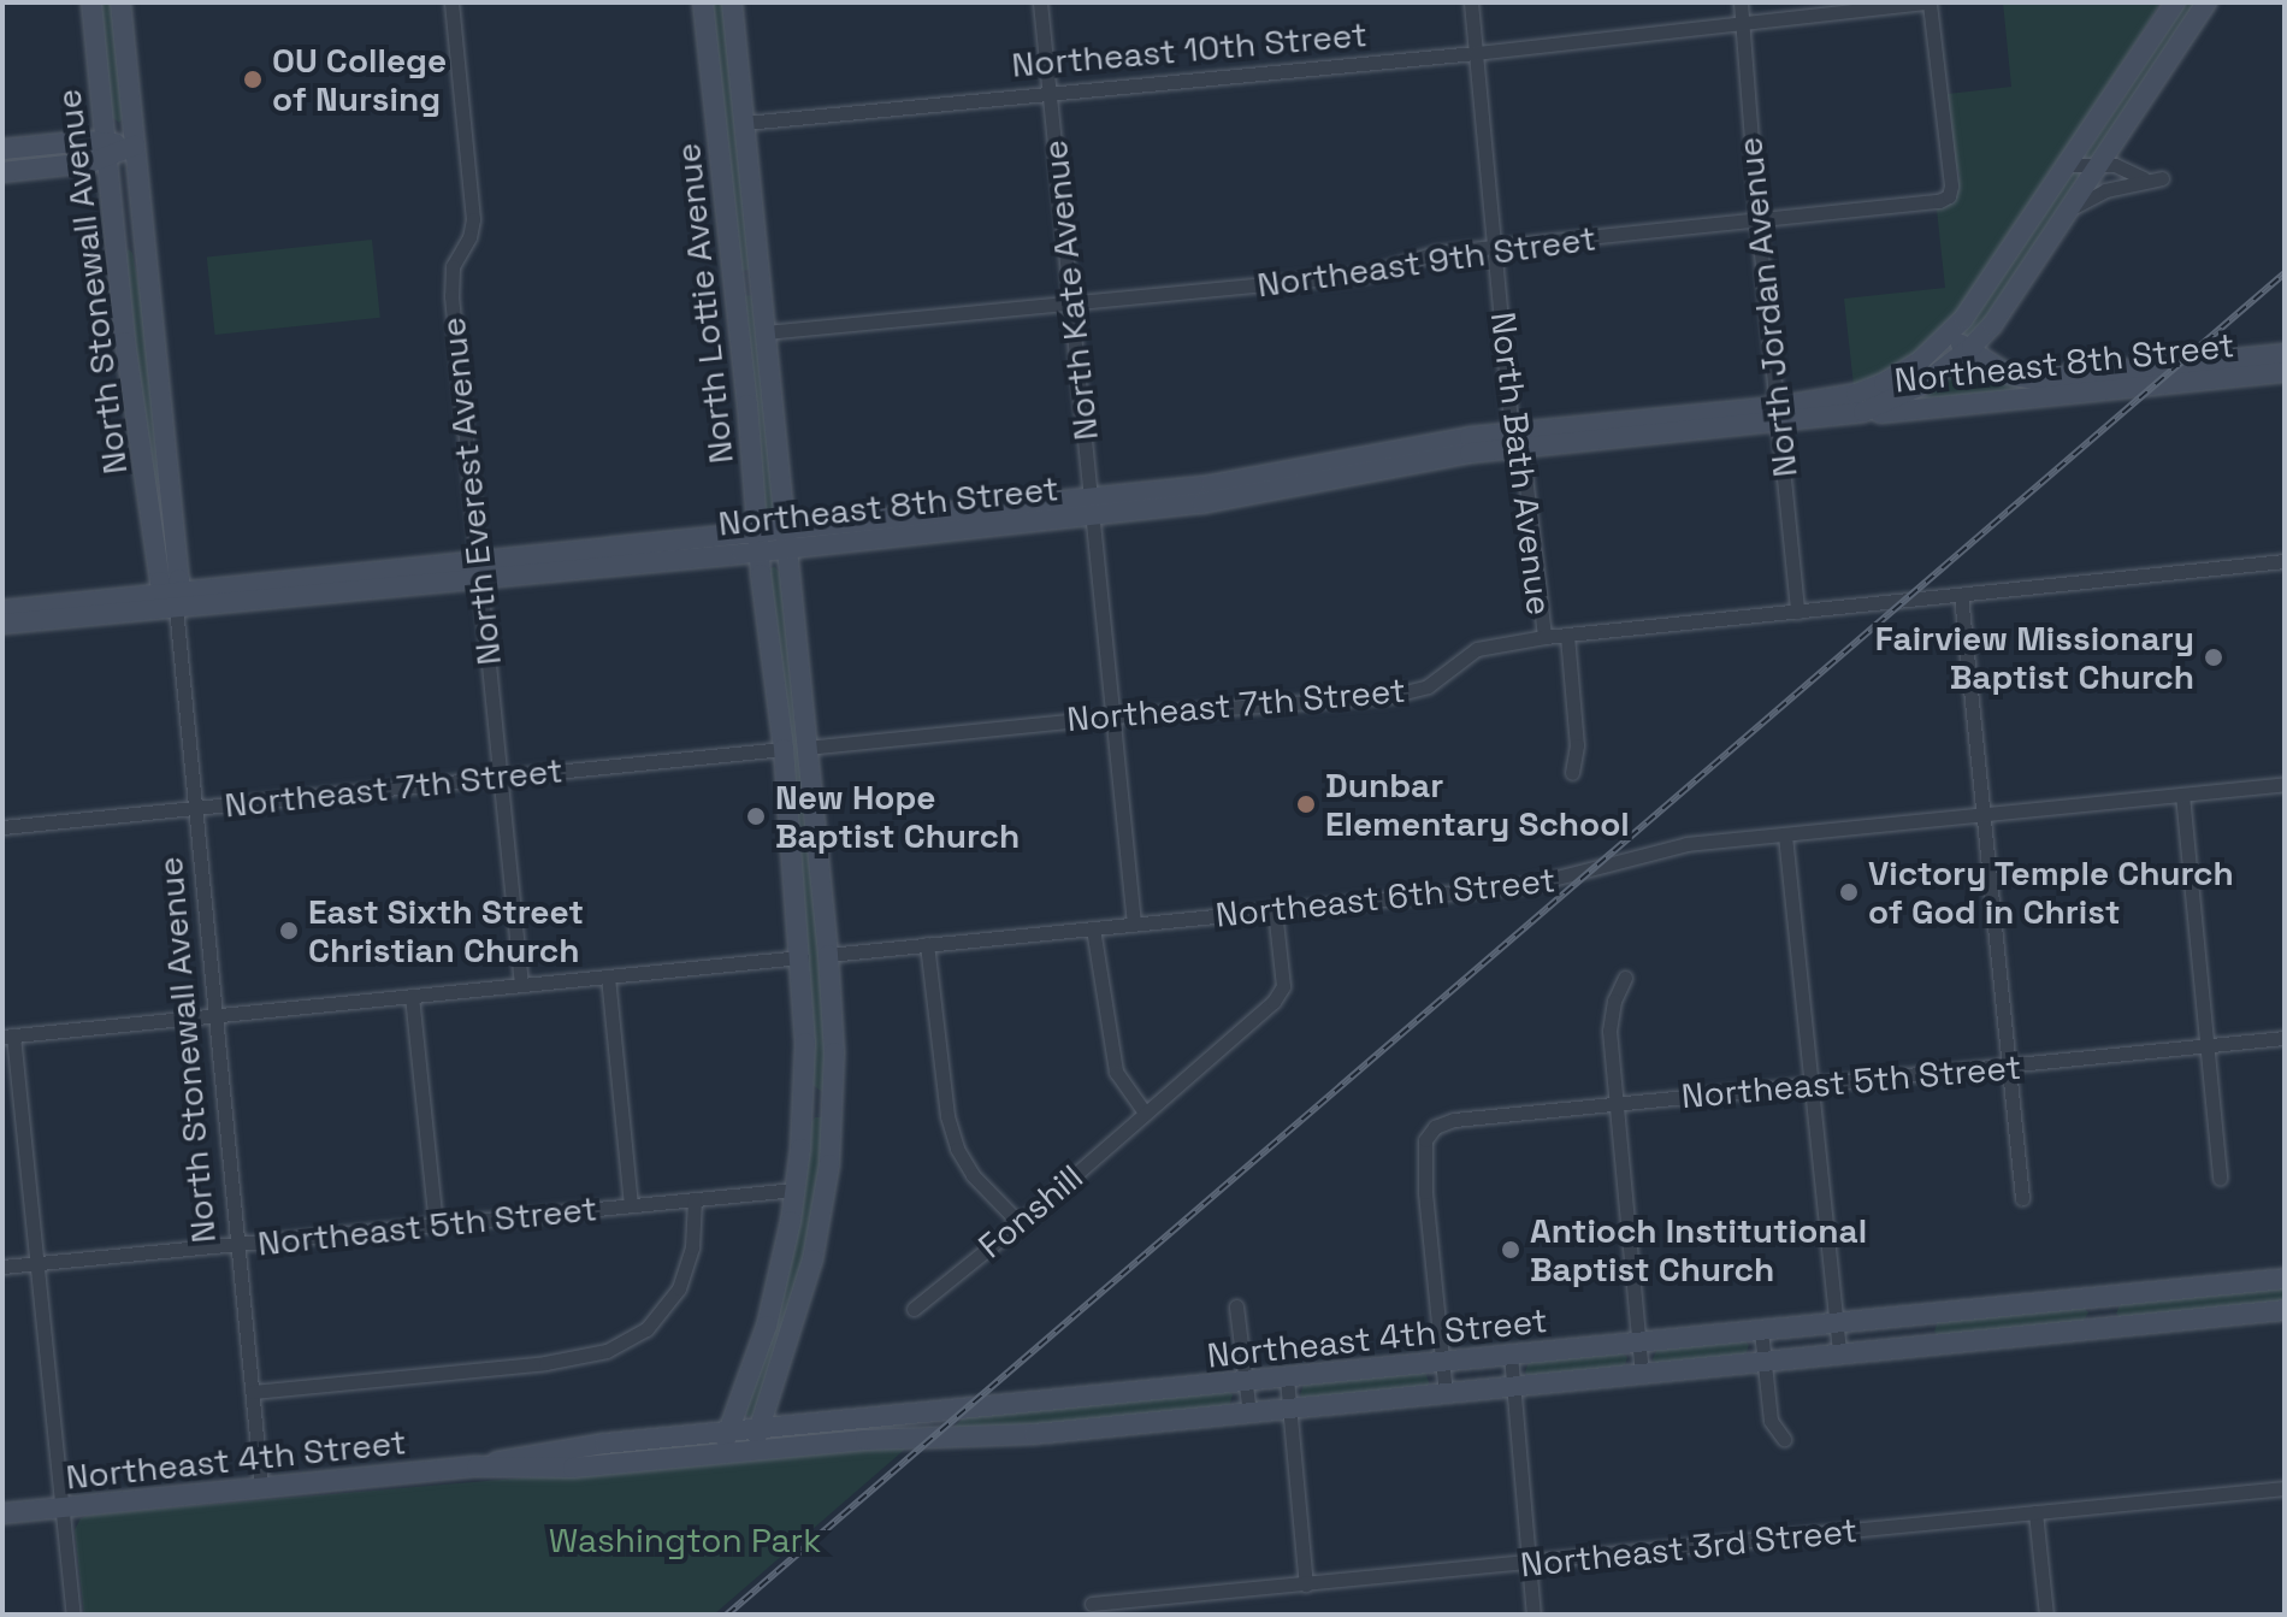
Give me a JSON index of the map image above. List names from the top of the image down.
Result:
{
  "streets": {
    "main road": [
      "North Stonewall Avenue",
      "North Lottie Avenue",
      "Northeast 8th Street",
      "Northeast 4th Street"
    ],
    "street": [
      "Northeast 10th Street",
      "Northeast 9th Street",
      "North Kate Avenue",
      "North Jordan Avenue",
      "North Bath Avenue",
      "North Everest Avenue",
      "Northeast 7th Street",
      "Northeast 6th Street",
      "Northeast 5th Street",
      "Fonshill",
      "Northeast 3rd Street"
    ]
  },
  "crossings": [
    ["Northeast 10th Street", "Northeast 9th Street"],
    ["Northeast 10th Street", "North Kate Avenue"],
    ["Northeast 10th Street", "North Lottie Avenue"],
    ["Northeast 10th Street", "North Jordan Avenue"],
    ["Northeast 10th Street", "North Bath Avenue"],
    ["Northeast 9th Street", "North Kate Avenue"],
    ["Northeast 9th Street", "North Lottie Avenue"],
    ["Northeast 9th Street", "North Jordan Avenue"],
    ["Northeast 9th Street", "North Bath Avenue"],
    ["North Stonewall Avenue", "Northeast 8th Street"],
    ["North Stonewall Avenue", "Northeast 7th Street"],
    ["North Stonewall Avenue", "Northeast 5th Street"],
    ["North Stonewall Avenue", "Northeast 4th Street"],
    ["North Kate Avenue", "Northeast 8th Street"],
    ["North Kate Avenue", "Northeast 7th Street"],
    ["North Kate Avenue", "Northeast 6th Street"],
    ["North Lottie Avenue", "Northeast 8th Street"],
    ["North Lottie Avenue", "Northeast 7th Street"],
    ["North Lottie Avenue", "Northeast 6th Street"],
    ["North Lottie Avenue", "Northeast 5th Street"],
    ["North Lottie Avenue", "Northeast 4th Street"],
    ["North Jordan Avenue", "Northeast 8th Street"],
    ["North Jordan Avenue", "Northeast 7th Street"],
    ["Northeast 8th Street", "North Bath Avenue"],
    ["Northeast 8th Street", "North Everest Avenue"],
    ["North Bath Avenue", "Northeast 7th Street"],
    ["North Everest Avenue", "Northeast 7th Street"],
    ["Northeast 5th Street", "Northeast 4th Street"]
  ],
  "parks": ["Washington Park"],
  "places": [
    "OU College of Nursing",
    "Fairview Missionary Baptist Church",
    "Dunbar Elementary School",
    "New Hope Baptist Church",
    "Victory Temple Church of God in Christ",
    "East Sixth Street Christian Church",
    "Antioch Institutional Baptist Church"
  ]
}
